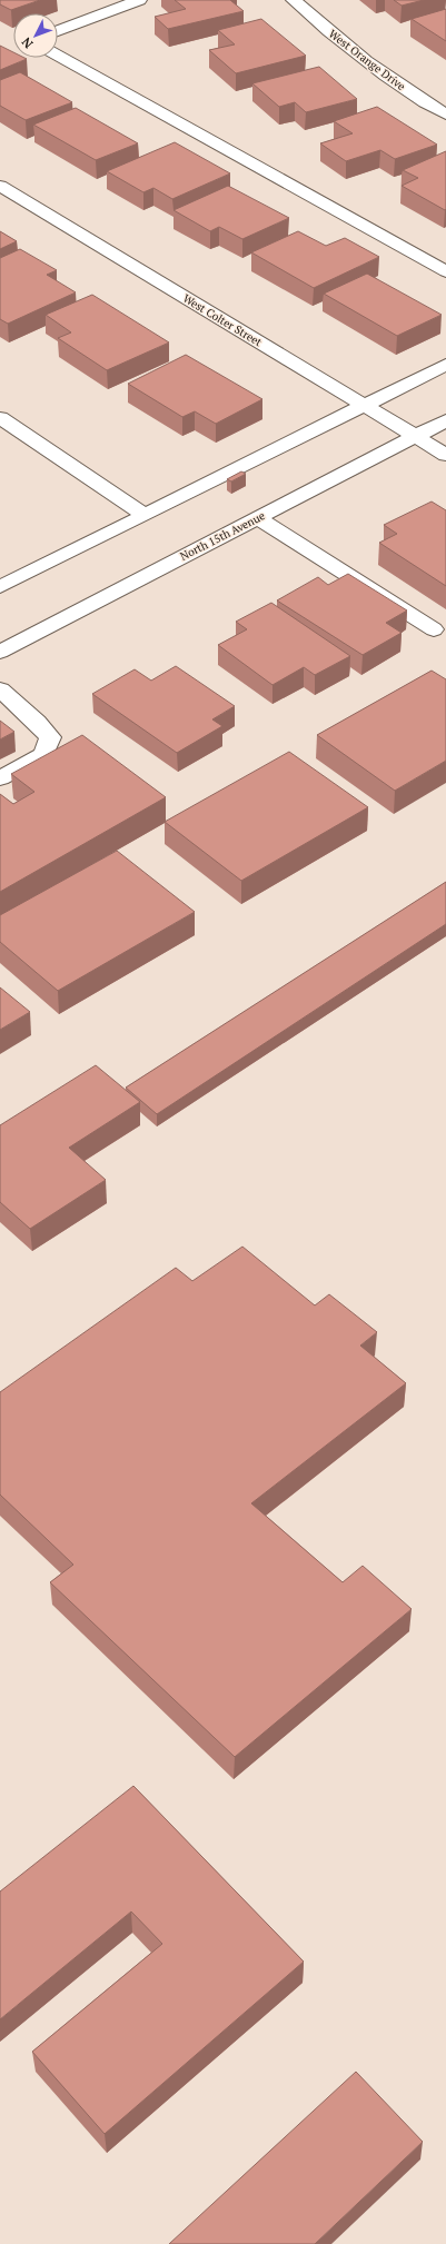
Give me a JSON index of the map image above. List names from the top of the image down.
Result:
{
  "streets": {
    "street": ["West Orange Drive", "West Colter Street", "North 15th Avenue"]
  },
  "crossings": [
    ["West Colter Street", "North 15th Avenue"]
  ],
  "north": "bottom left"
}
